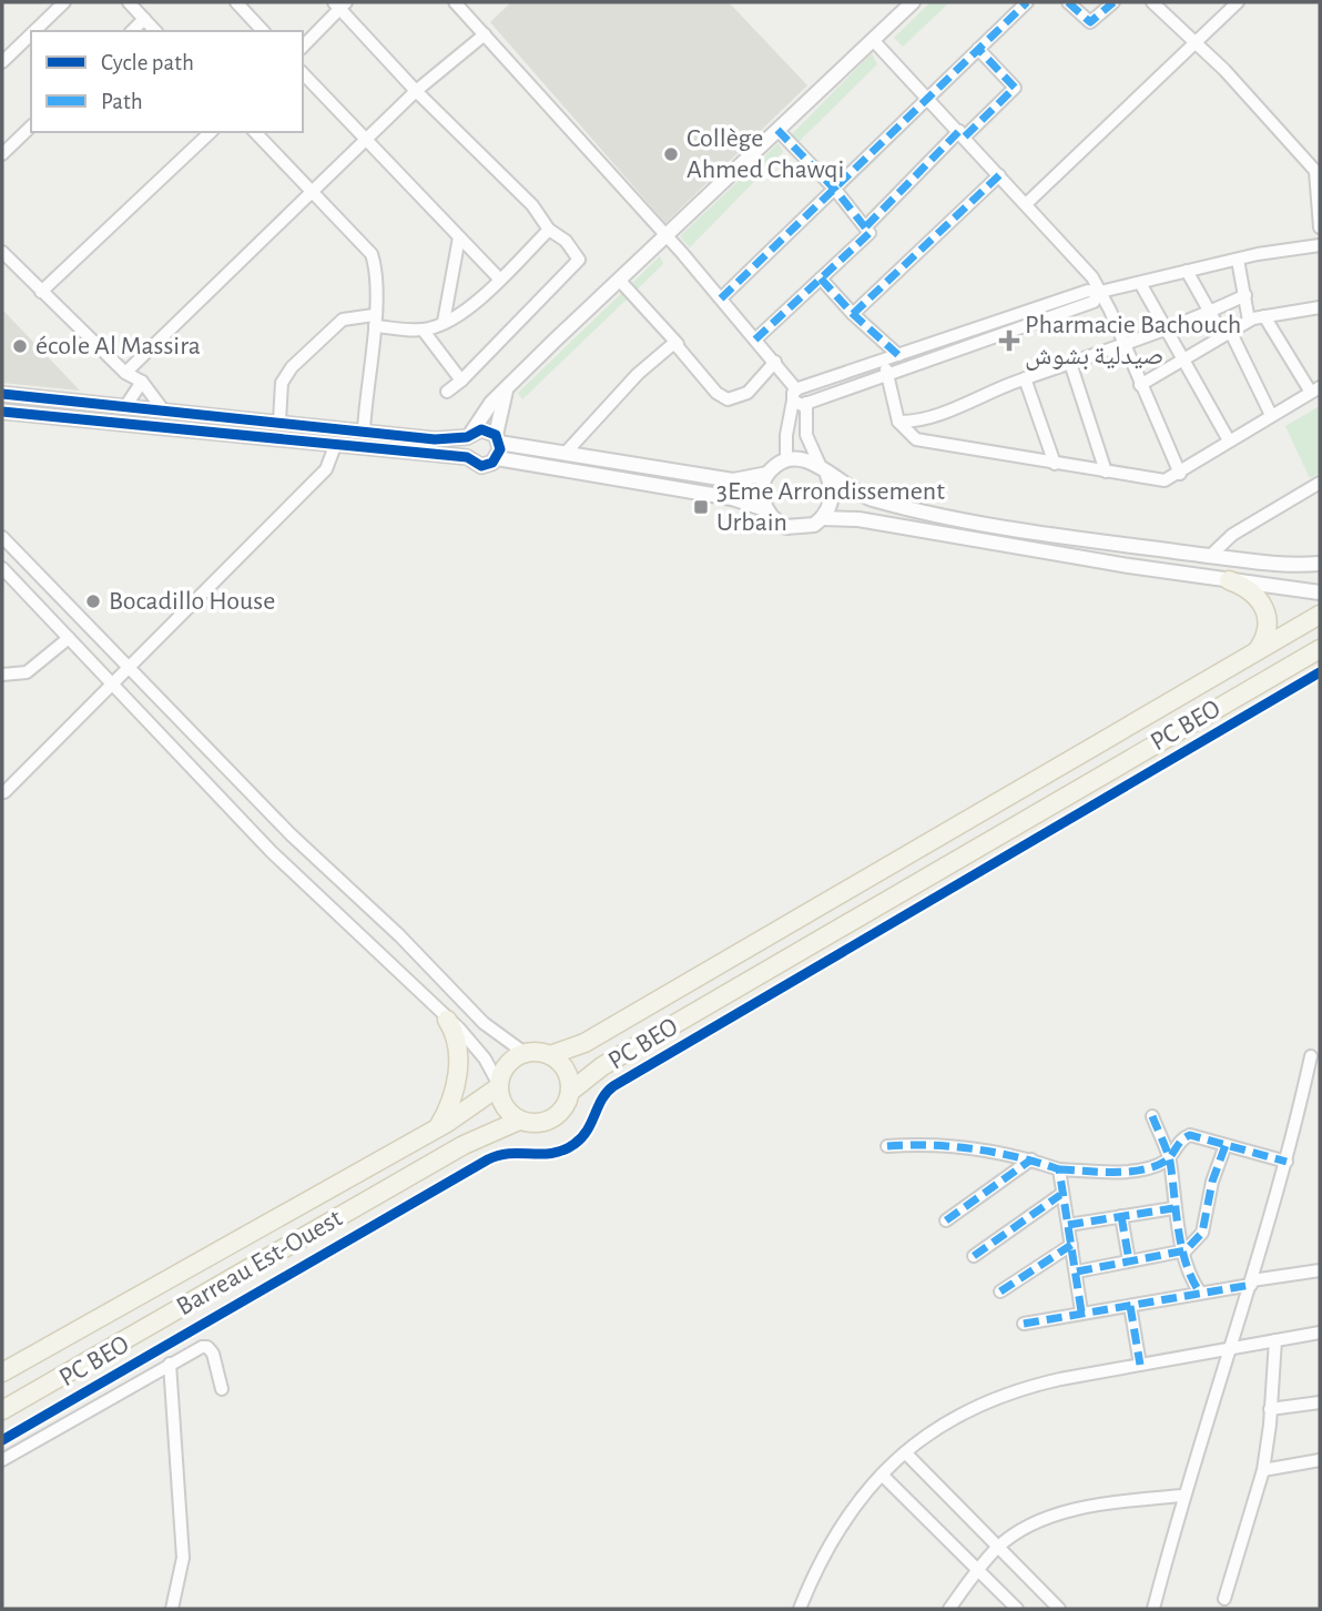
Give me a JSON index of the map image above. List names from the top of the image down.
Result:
{
  "streets": {
    "main road": ["Barreau Est-Ouest"],
    "cycle path": ["PC BEO"]
  },
  "places": {
    "other": ["Collège Ahmed Chawqi", "école Al Massira", "Bocadillo House"],
    "health": ["Pharmacie Bachouch صيدلية بشوش"],
    "transit": ["3Eme Arrondissement Urbain"]
  },
  "legend": ["Cycle path", "Path"]
}
